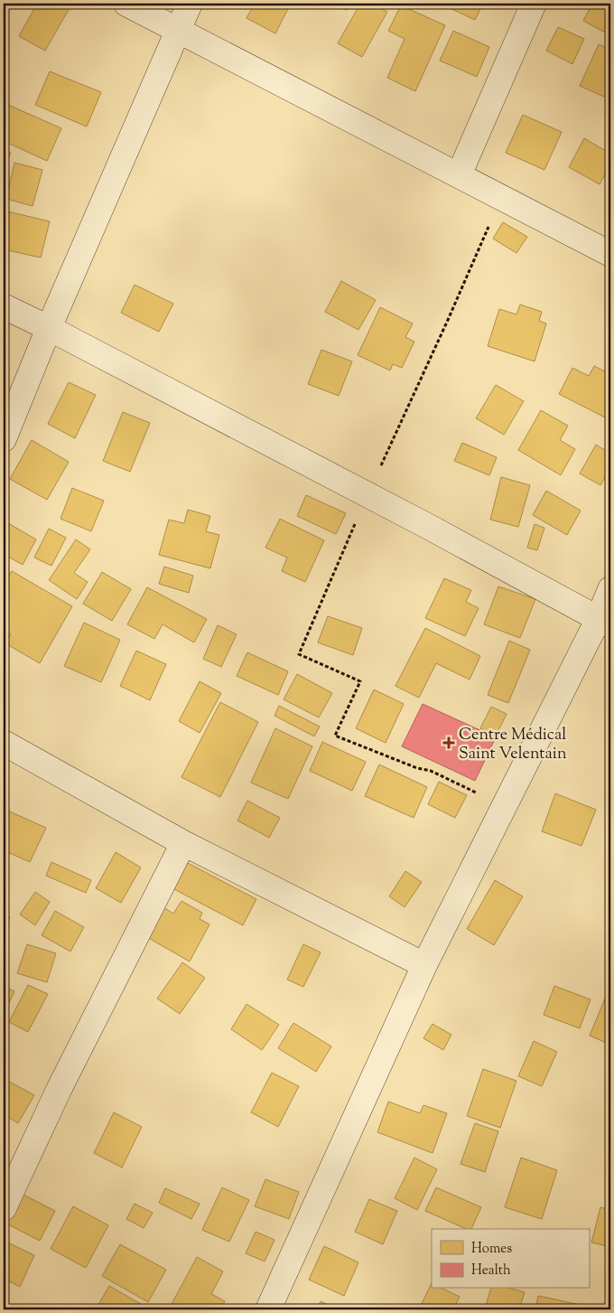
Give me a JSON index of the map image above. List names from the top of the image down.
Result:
{
  "places": {
    "health": ["Centre Médical Saint Velentain"]
  },
  "legend": ["Homes", "Health"]
}
